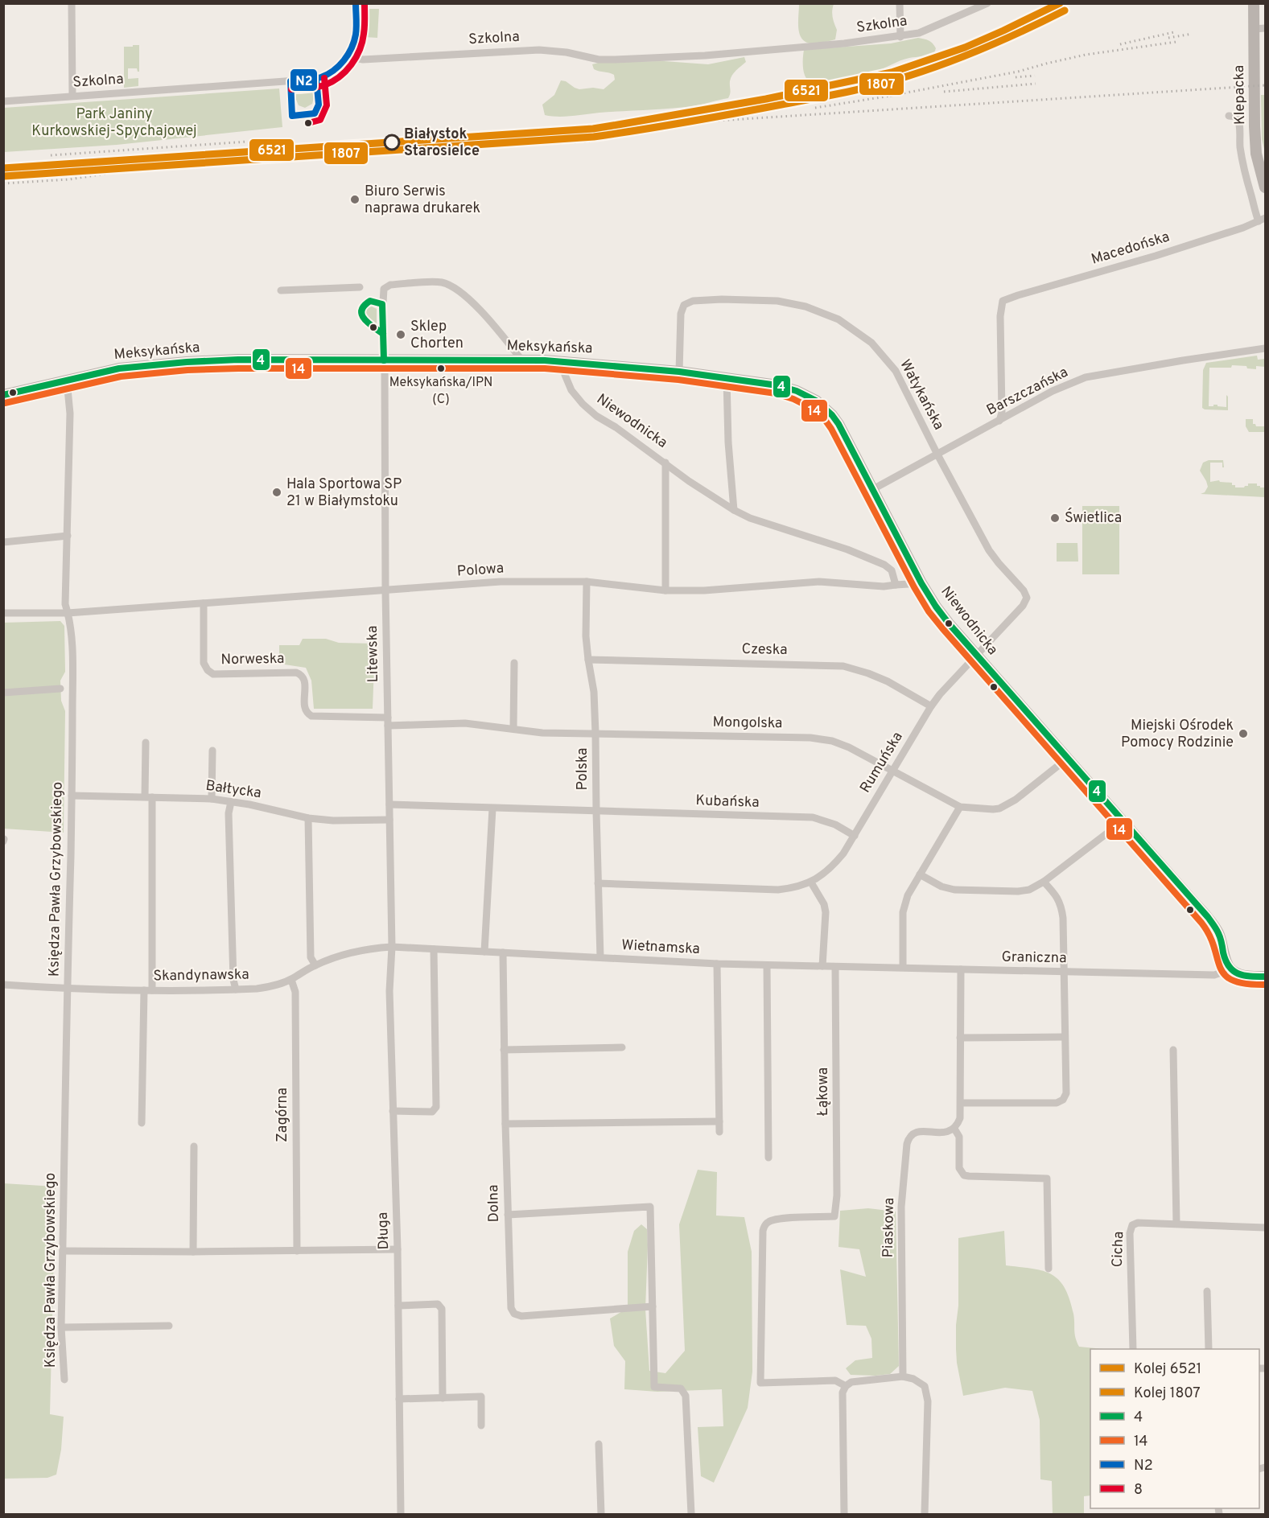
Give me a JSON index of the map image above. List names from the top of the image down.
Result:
{
  "streets": {
    "street": [
      "Szkolna",
      "Klepacka",
      "Macedońska",
      "Meksykańska",
      "Barszczańska",
      "Watykańska",
      "Niewodnicka",
      "Polowa",
      "Czeska",
      "Litewska",
      "Norweska",
      "Mongolska",
      "Rumuńska",
      "Polska",
      "Bałtycka",
      "Kubańska",
      "Księdza Pawła Grzybowskiego",
      "Wietnamska",
      "Graniczna",
      "Skandynawska",
      "Łąkowa",
      "Zagórna",
      "Dolna",
      "Piaskowa",
      "Długa",
      "Cicha"
    ]
  },
  "crossings": [
    ["Macedońska", "Barszczańska"],
    ["Meksykańska", "Barszczańska"],
    ["Meksykańska", "Watykańska"],
    ["Meksykańska", "Niewodnicka"],
    ["Meksykańska", "Litewska"],
    ["Meksykańska", "Księdza Pawła Grzybowskiego"],
    ["Barszczańska", "Watykańska"],
    ["Watykańska", "Niewodnicka"],
    ["Watykańska", "Rumuńska"],
    ["Niewodnicka", "Polowa"],
    ["Niewodnicka", "Rumuńska"],
    ["Niewodnicka", "Graniczna"],
    ["Polowa", "Litewska"],
    ["Polowa", "Norweska"],
    ["Polowa", "Polska"],
    ["Polowa", "Księdza Pawła Grzybowskiego"],
    ["Czeska", "Rumuńska"],
    ["Czeska", "Polska"],
    ["Litewska", "Norweska"],
    ["Litewska", "Mongolska"],
    ["Litewska", "Bałtycka"],
    ["Litewska", "Kubańska"],
    ["Litewska", "Wietnamska"],
    ["Litewska", "Skandynawska"],
    ["Litewska", "Długa"],
    ["Norweska", "Mongolska"],
    ["Mongolska", "Rumuńska"],
    ["Mongolska", "Polska"],
    ["Rumuńska", "Polska"],
    ["Rumuńska", "Kubańska"],
    ["Polska", "Kubańska"],
    ["Polska", "Wietnamska"],
    ["Bałtycka", "Księdza Pawła Grzybowskiego"],
    ["Księdza Pawła Grzybowskiego", "Skandynawska"],
    ["Wietnamska", "Graniczna"],
    ["Wietnamska", "Skandynawska"],
    ["Wietnamska", "Łąkowa"],
    ["Wietnamska", "Dolna"],
    ["Wietnamska", "Długa"],
    ["Graniczna", "Łąkowa"],
    ["Skandynawska", "Zagórna"],
    ["Skandynawska", "Długa"]
  ],
  "parks": ["Park Janiny Kurkowskiej-Spychajowej"],
  "places": [
    "Białystok Starosielce",
    "Biuro Serwis naprawa drukarek",
    "Sklep Chorten",
    "Meksykańska/IPN (C)",
    "Hala Sportowa SP 21 w Białymstoku",
    "Świetlica",
    "Miejski Ośrodek Pomocy Rodzinie"
  ],
  "lines": [
    "rail line 6521",
    "transit line N2",
    "transit line 8",
    "rail line 1807",
    "transit line 4",
    "transit line 14"
  ],
  "legend": [
    "Kolej 6521",
    "Kolej 1807",
    "4",
    "14",
    "N2",
    "8"
  ]
}
